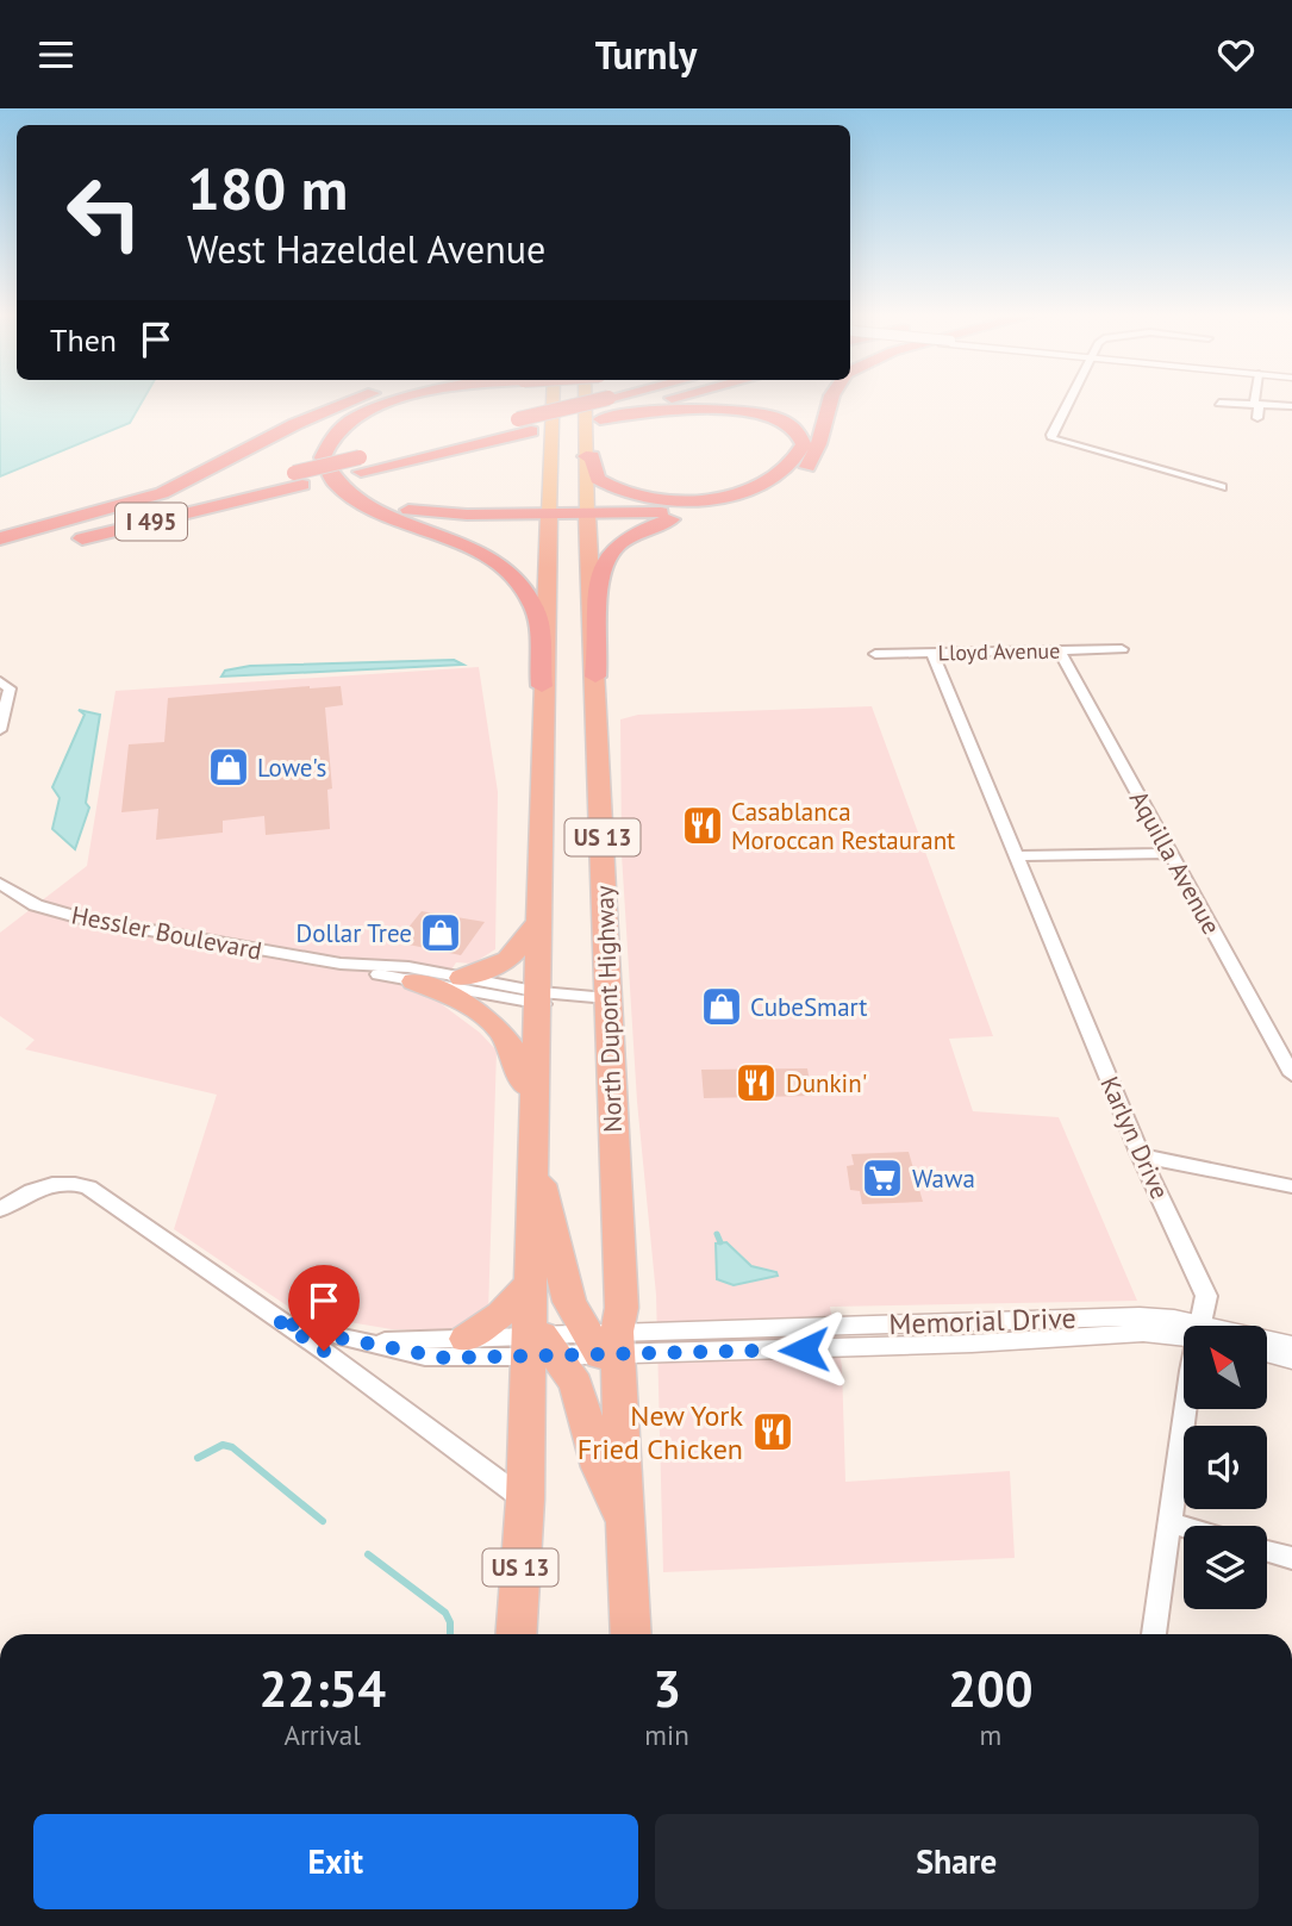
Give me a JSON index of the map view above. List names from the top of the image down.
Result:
{
  "streets": {
    "highway": ["I 495", "US 13", "North Dupont Highway"],
    "street": [
      "Lloyd Avenue",
      "Aquilla Avenue",
      "Hessler Boulevard",
      "Karlyn Drive",
      "Memorial Drive"
    ]
  },
  "crossings": [
    ["Lloyd Avenue", "Aquilla Avenue"],
    ["Lloyd Avenue", "Karlyn Drive"],
    ["US 13", "Hessler Boulevard"],
    ["US 13", "Memorial Drive"],
    ["Hessler Boulevard", "North Dupont Highway"],
    ["North Dupont Highway", "Memorial Drive"]
  ],
  "places": {
    "shop": ["Lowe's", "Dollar Tree", "CubeSmart"],
    "restaurant": ["Casablanca Moroccan Restaurant", "Dunkin'", "New York Fried Chicken"],
    "supermarket": ["Wawa"]
  },
  "north": "top left",
  "page": {
    "header": "Turnly",
    "turn": ["180 m", "West Hazeldel Avenue"],
    "then": "Then",
    "eta": [
      "22:54",
      "Arrival",
      "3",
      "min",
      "200",
      "m"
    ],
    "buttons": ["Exit", "Share"]
  }
}
